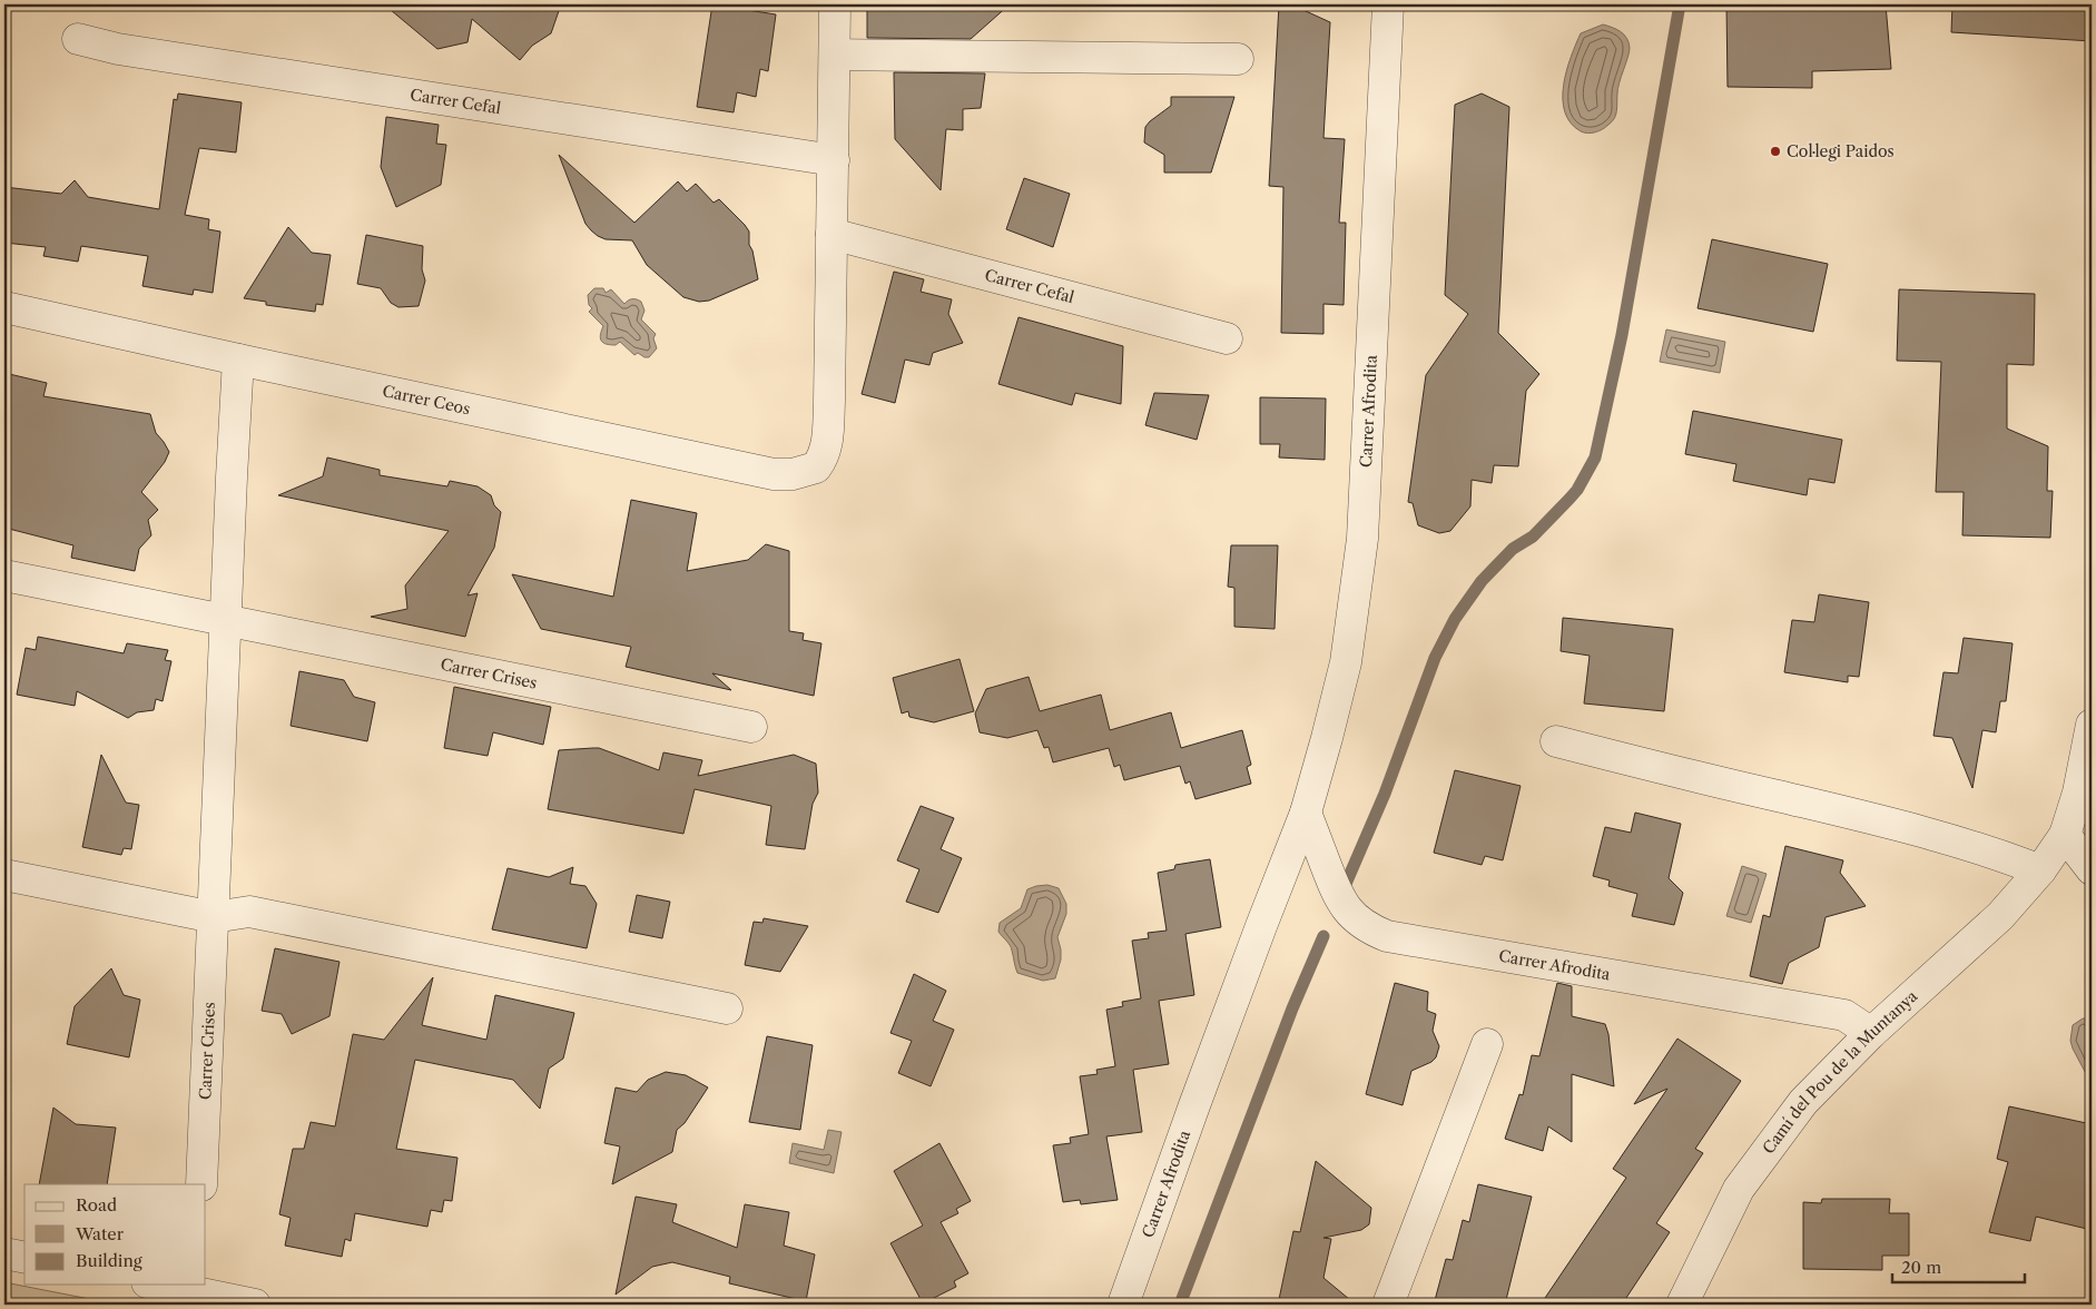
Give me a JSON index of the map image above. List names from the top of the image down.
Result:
{
  "streets": {
    "street": [
      "Carrer Cefal",
      "Carrer Ceos",
      "Carrer Afrodita",
      "Carrer Crises",
      "Camí del Pou de la Muntanya"
    ]
  },
  "crossings": [
    ["Carrer Cefal", "Carrer Ceos"],
    ["Carrer Ceos", "Carrer Crises"],
    ["Carrer Afrodita", "Camí del Pou de la Muntanya"]
  ],
  "places": ["Col·legi Paidos"],
  "legend": ["Road", "Water", "Building"],
  "scale_bar": "20 m"
}
